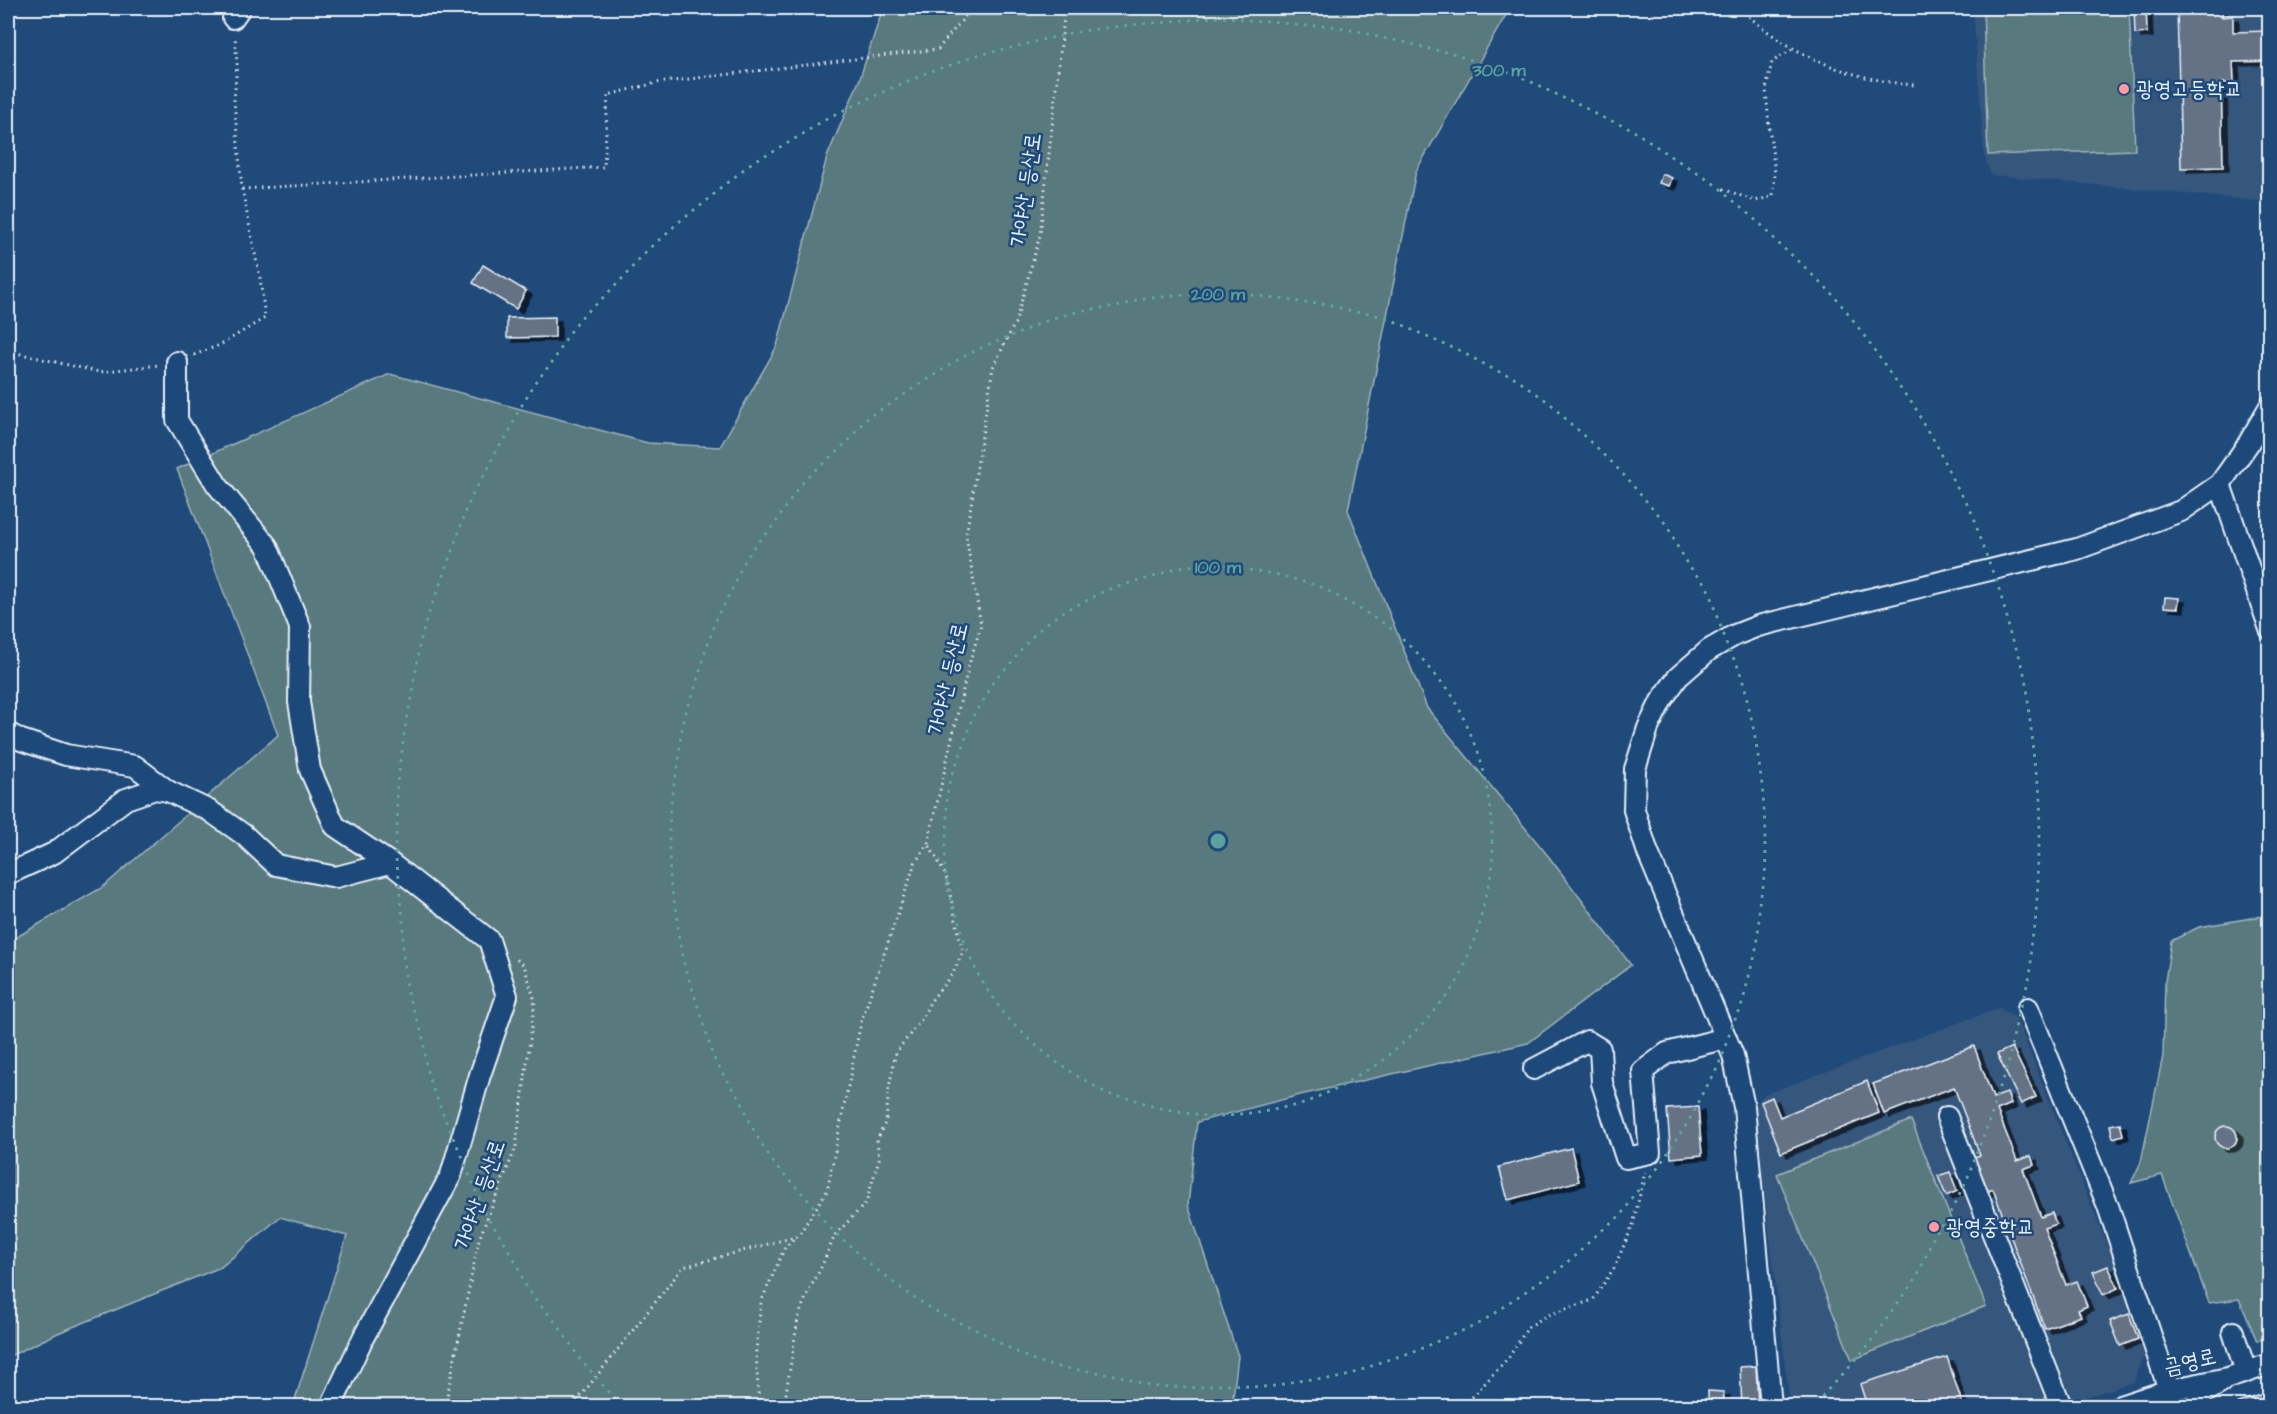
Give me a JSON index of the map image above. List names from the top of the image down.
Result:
{
  "streets": {
    "street": ["금영로"],
    "path": ["가야산 등산로"]
  },
  "places": ["광영고등학교", "광영중학교"],
  "rings": ["300 m", "200 m", "100 m"]
}
